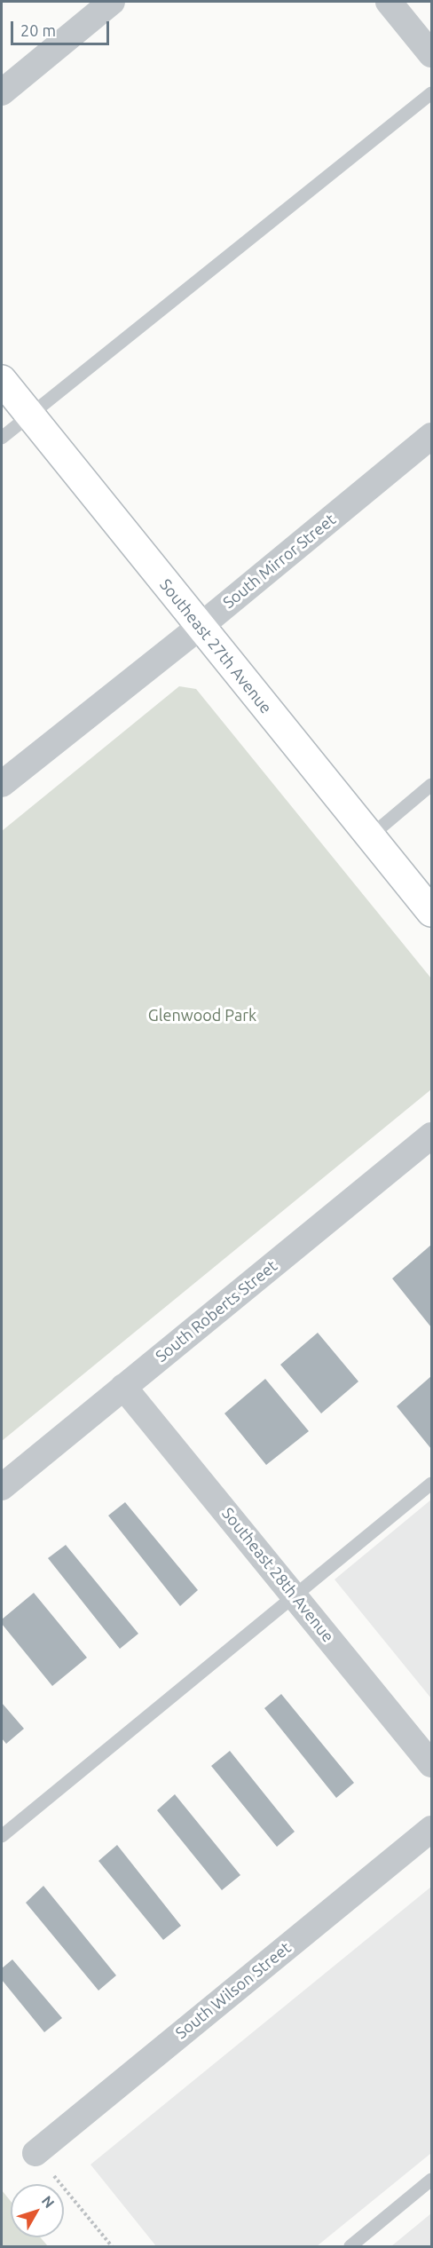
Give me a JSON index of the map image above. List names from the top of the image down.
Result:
{
  "streets": {
    "main road": ["Southeast 27th Avenue"],
    "street": [
      "South Mirror Street",
      "South Roberts Street",
      "Southeast 28th Avenue",
      "South Wilson Street"
    ]
  },
  "crossings": [
    ["South Mirror Street", "Southeast 27th Avenue"],
    ["South Roberts Street", "Southeast 28th Avenue"]
  ],
  "parks": ["Glenwood Park"],
  "scale_bar": "20 m",
  "north": "top right"
}
